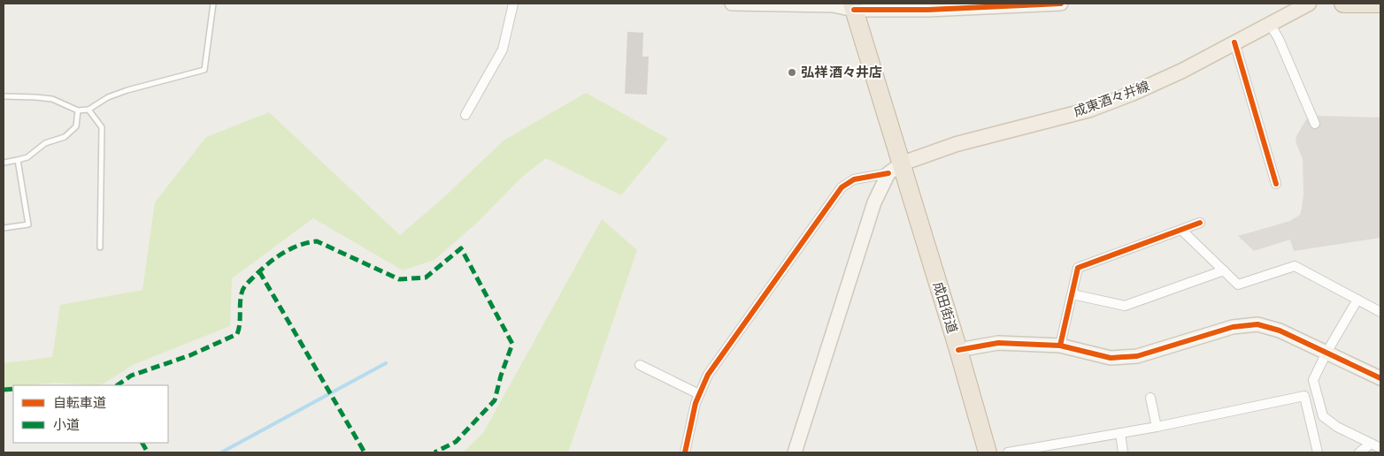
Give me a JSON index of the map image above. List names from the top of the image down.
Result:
{
  "streets": {
    "highway": ["成田街道"],
    "main road": ["成東酒々井線"]
  },
  "crossings": [
    ["成東酒々井線", "成田街道"]
  ],
  "places": ["弘祥 酒々井店"],
  "legend": ["自転車道", "小道"]
}
